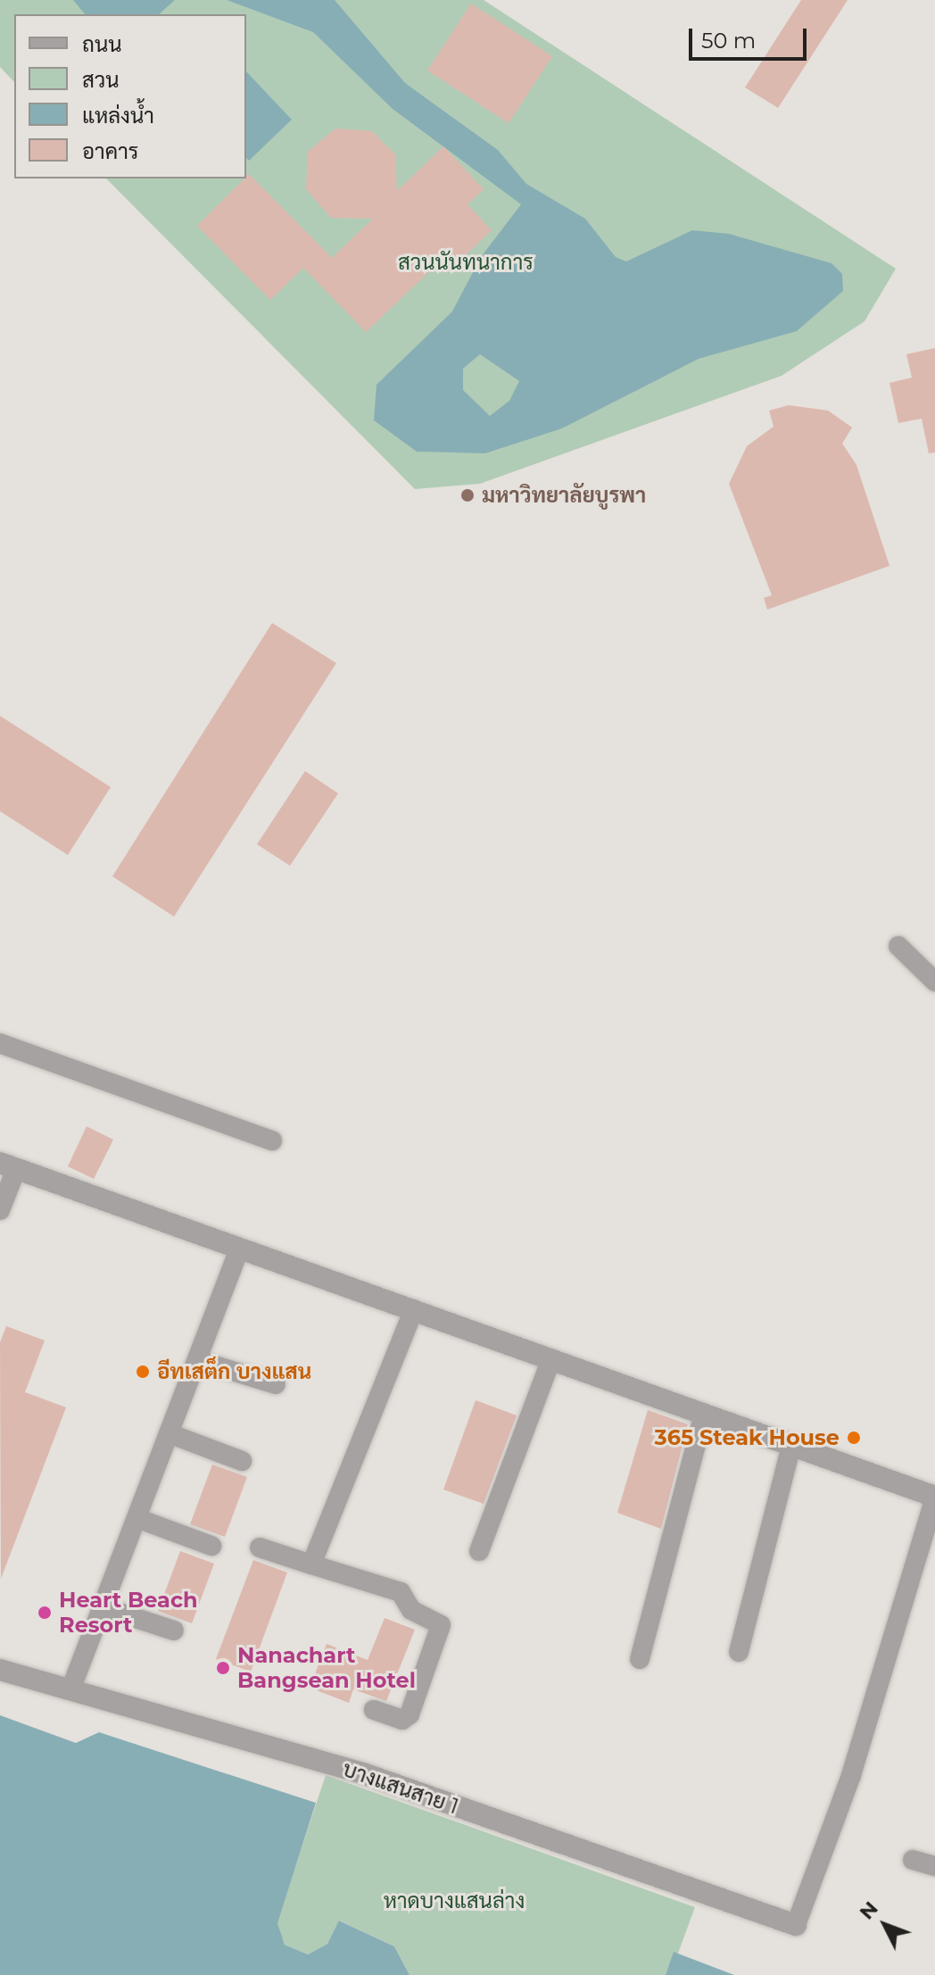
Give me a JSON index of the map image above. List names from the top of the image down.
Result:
{
  "streets": {
    "street": ["บางแสนสาย 1"]
  },
  "parks": ["สวนนันทนาการ", "หาดบางแสนล่าง"],
  "places": [
    "มหาวิทยาลัยบูรพา",
    "อีทเสต็ก บางแสน",
    "365 Steak House",
    "Heart Beach Resort",
    "Nanachart Bangsean Hotel"
  ],
  "legend": [
    "ถนน",
    "สวน",
    "แหล่งน้ำ",
    "อาคาร"
  ],
  "scale_bar": "50 m",
  "north": "top left"
}
